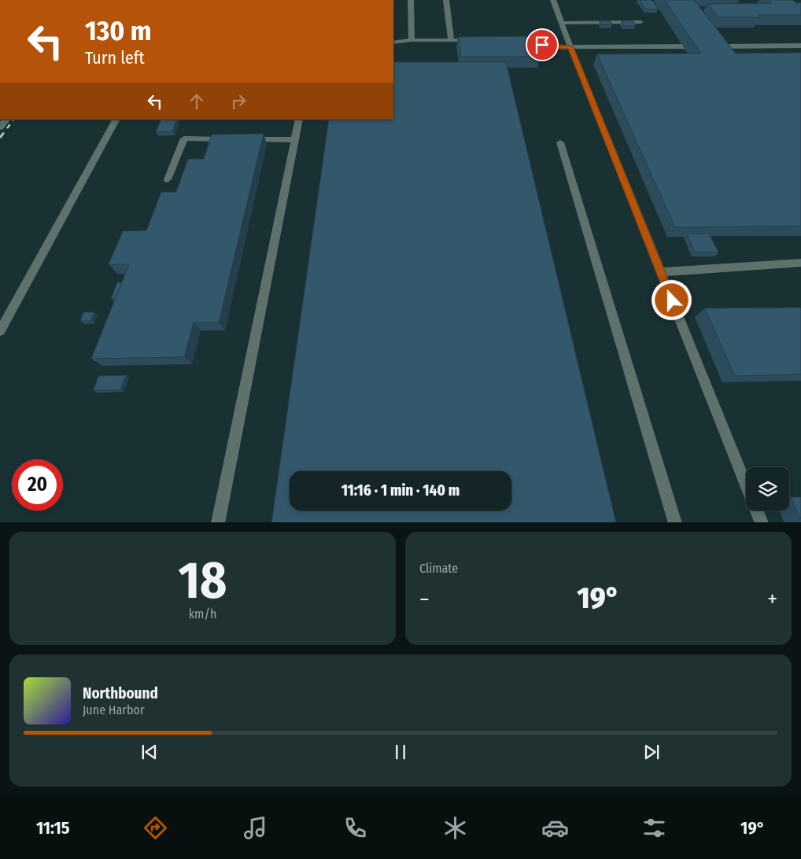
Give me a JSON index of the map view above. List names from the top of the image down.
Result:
{
  "page": {
    "turn": ["130 m", "Turn left"],
    "limit": "20",
    "trip": "11:16 · 1 min · 140 m",
    "tile": [
      ["18", "km/h"],
      "Climate"
    ],
    "heat": ["−", "19°", "+"],
    "song": ["Northbound", "June Harbor"],
    "tabs": ["11:15", "19°"]
  }
}
